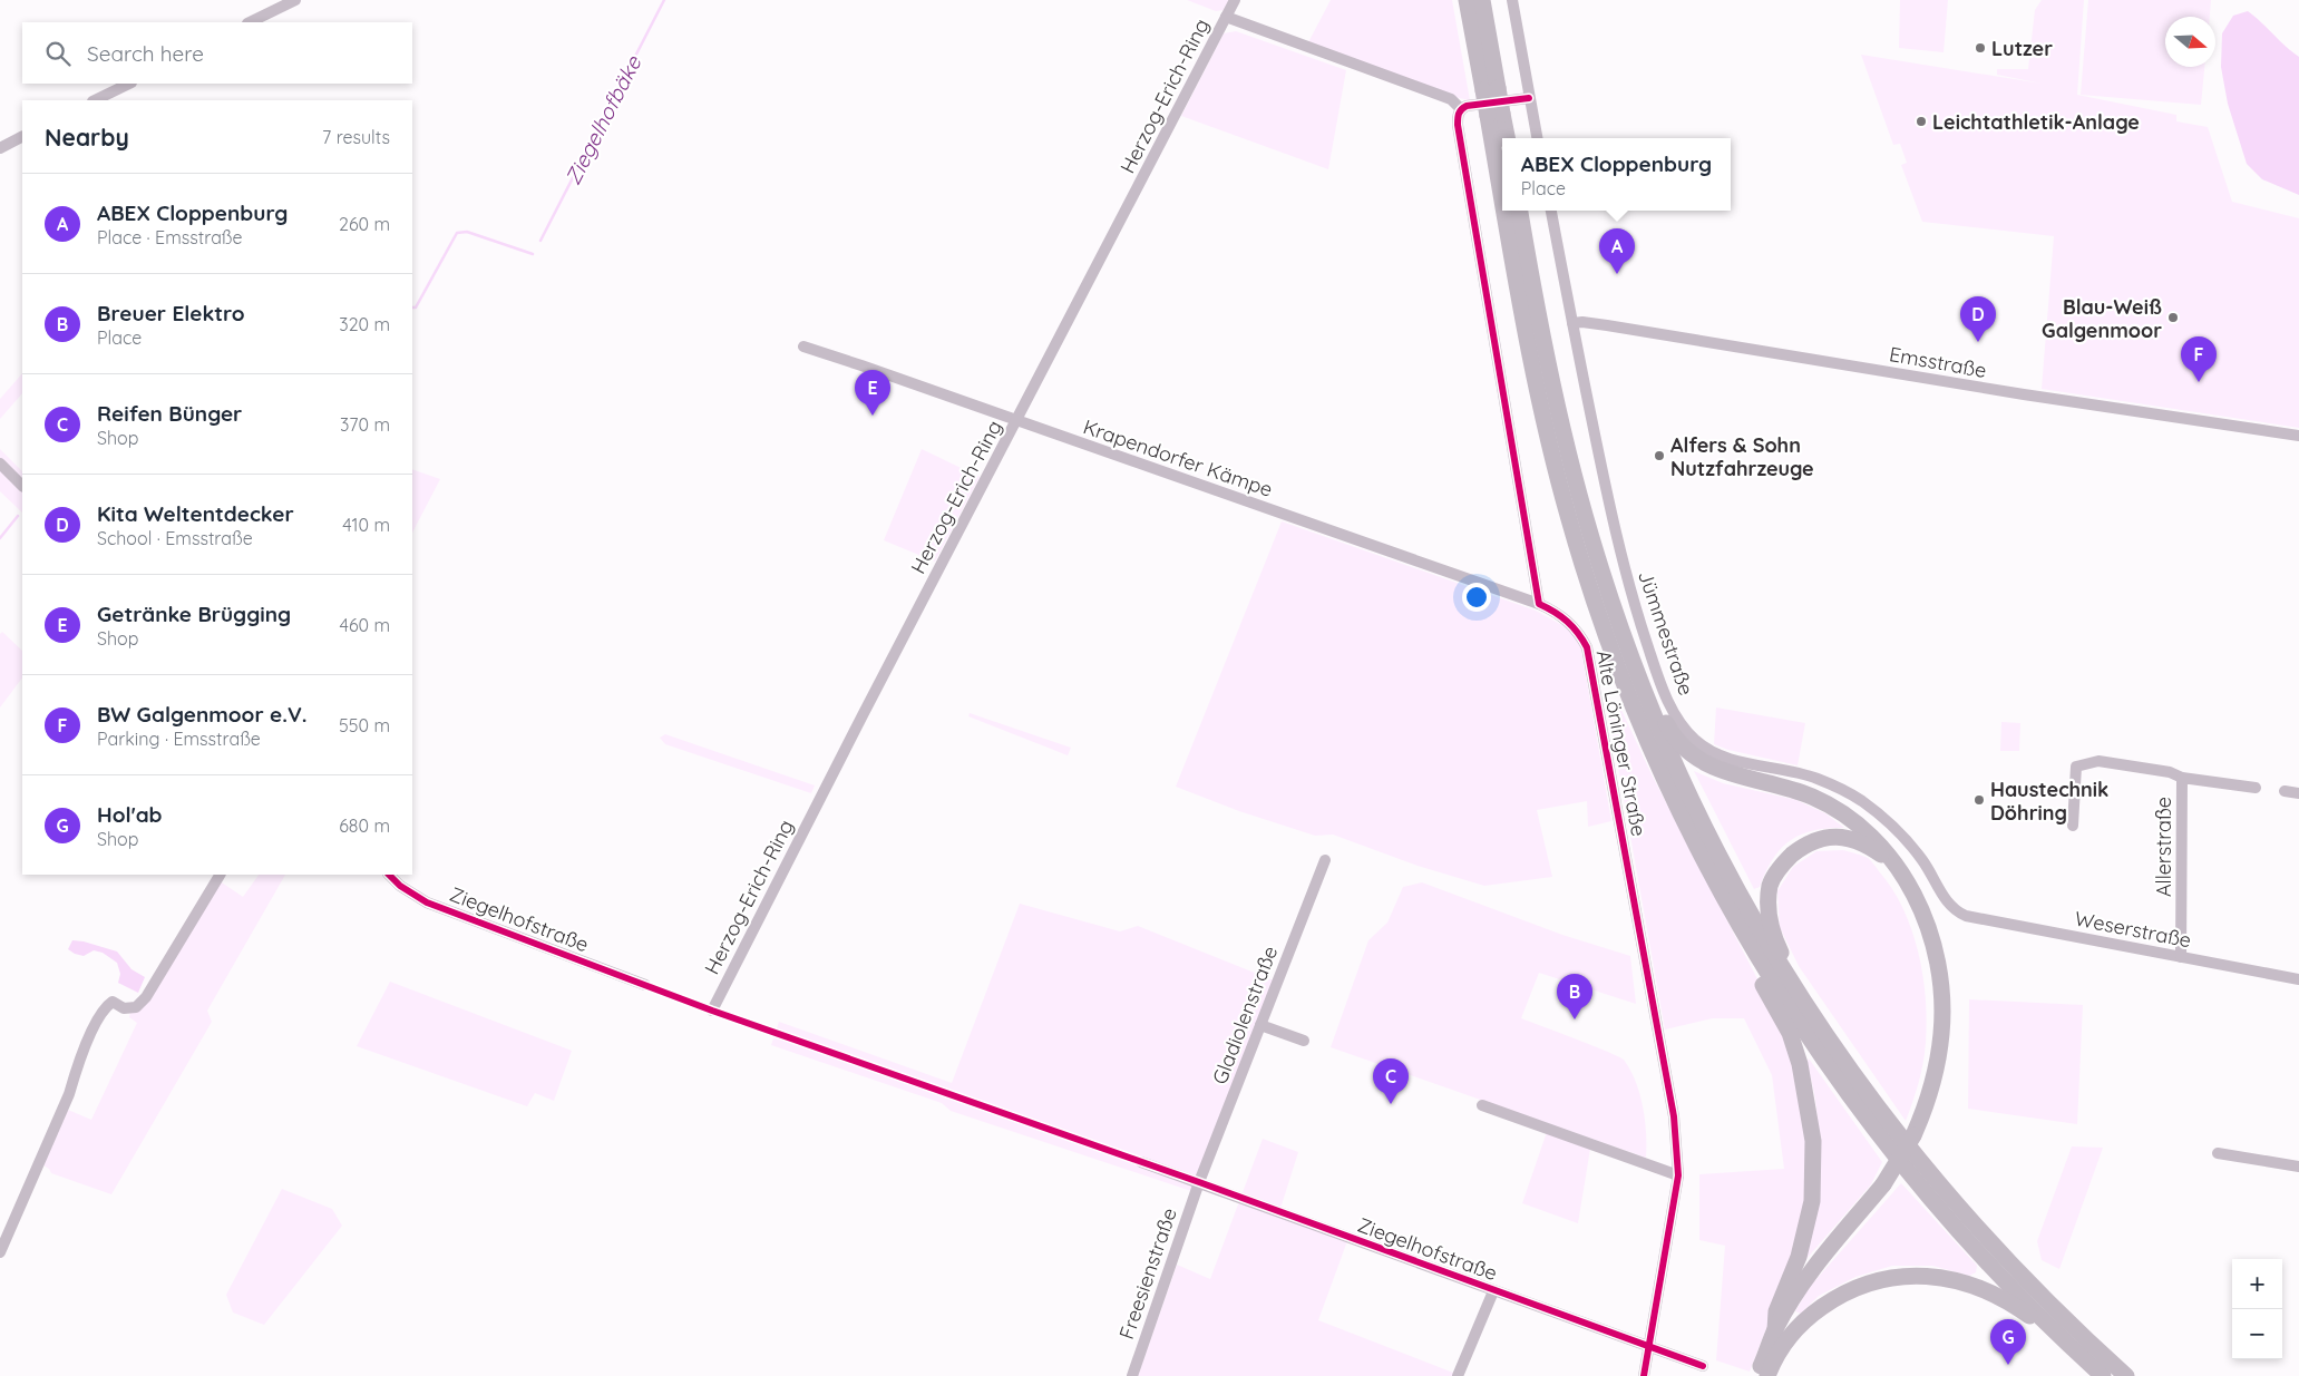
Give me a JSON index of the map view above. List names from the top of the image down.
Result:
{
  "streets": {
    "street": [
      "Herzog-Erich-Ring",
      "Emsstraße",
      "Krapendorfer Kämpe",
      "Jümmestraße",
      "Alte Löninger Straße",
      "Allerstraße",
      "Ziegelhofstraße",
      "Weserstraße",
      "Gladiolenstraße",
      "Freesienstraße"
    ]
  },
  "crossings": [
    ["Herzog-Erich-Ring", "Krapendorfer Kämpe"],
    ["Emsstraße", "Jümmestraße"],
    ["Krapendorfer Kämpe", "Alte Löninger Straße"],
    ["Jümmestraße", "Weserstraße"],
    ["Alte Löninger Straße", "Ziegelhofstraße"],
    ["Allerstraße", "Weserstraße"],
    ["Ziegelhofstraße", "Gladiolenstraße"],
    ["Ziegelhofstraße", "Freesienstraße"],
    ["Gladiolenstraße", "Freesienstraße"]
  ],
  "water": ["Ziegelhofbäke"],
  "places": [
    "Lutzer",
    "Leichtathletik-Anlage",
    "Blau-Weiß Galgenmoor",
    "Alfers & Sohn Nutzfahrzeuge",
    "Haustechnik Döhring"
  ],
  "north": "right",
  "page": {
    "search": "Search here",
    "heading": ["Nearby", "7 results"],
    "popup": ["ABEX Cloppenburg", "Place"],
    "list": [
      {
        "mark": "A",
        "name": "ABEX Cloppenburg",
        "note": "Place · Emsstraße",
        "value": "260 m"
      },
      {
        "mark": "B",
        "name": "Breuer Elektro",
        "note": "Place",
        "value": "320 m"
      },
      {
        "mark": "C",
        "name": "Reifen Bünger",
        "note": "Shop",
        "value": "370 m"
      },
      {
        "mark": "D",
        "name": "Kita Weltentdecker",
        "note": "School · Emsstraße",
        "value": "410 m"
      },
      {
        "mark": "E",
        "name": "Getränke Brügging",
        "note": "Shop",
        "value": "460 m"
      },
      {
        "mark": "F",
        "name": "BW Galgenmoor e.V.",
        "note": "Parking · Emsstraße",
        "value": "550 m"
      },
      {
        "mark": "G",
        "name": "Hol'ab",
        "note": "Shop",
        "value": "680 m"
      }
    ],
    "pins": [
      "A",
      "D",
      "F",
      "E",
      "B",
      "C",
      "G"
    ],
    "map_buttons": ["+", "−"]
  }
}
